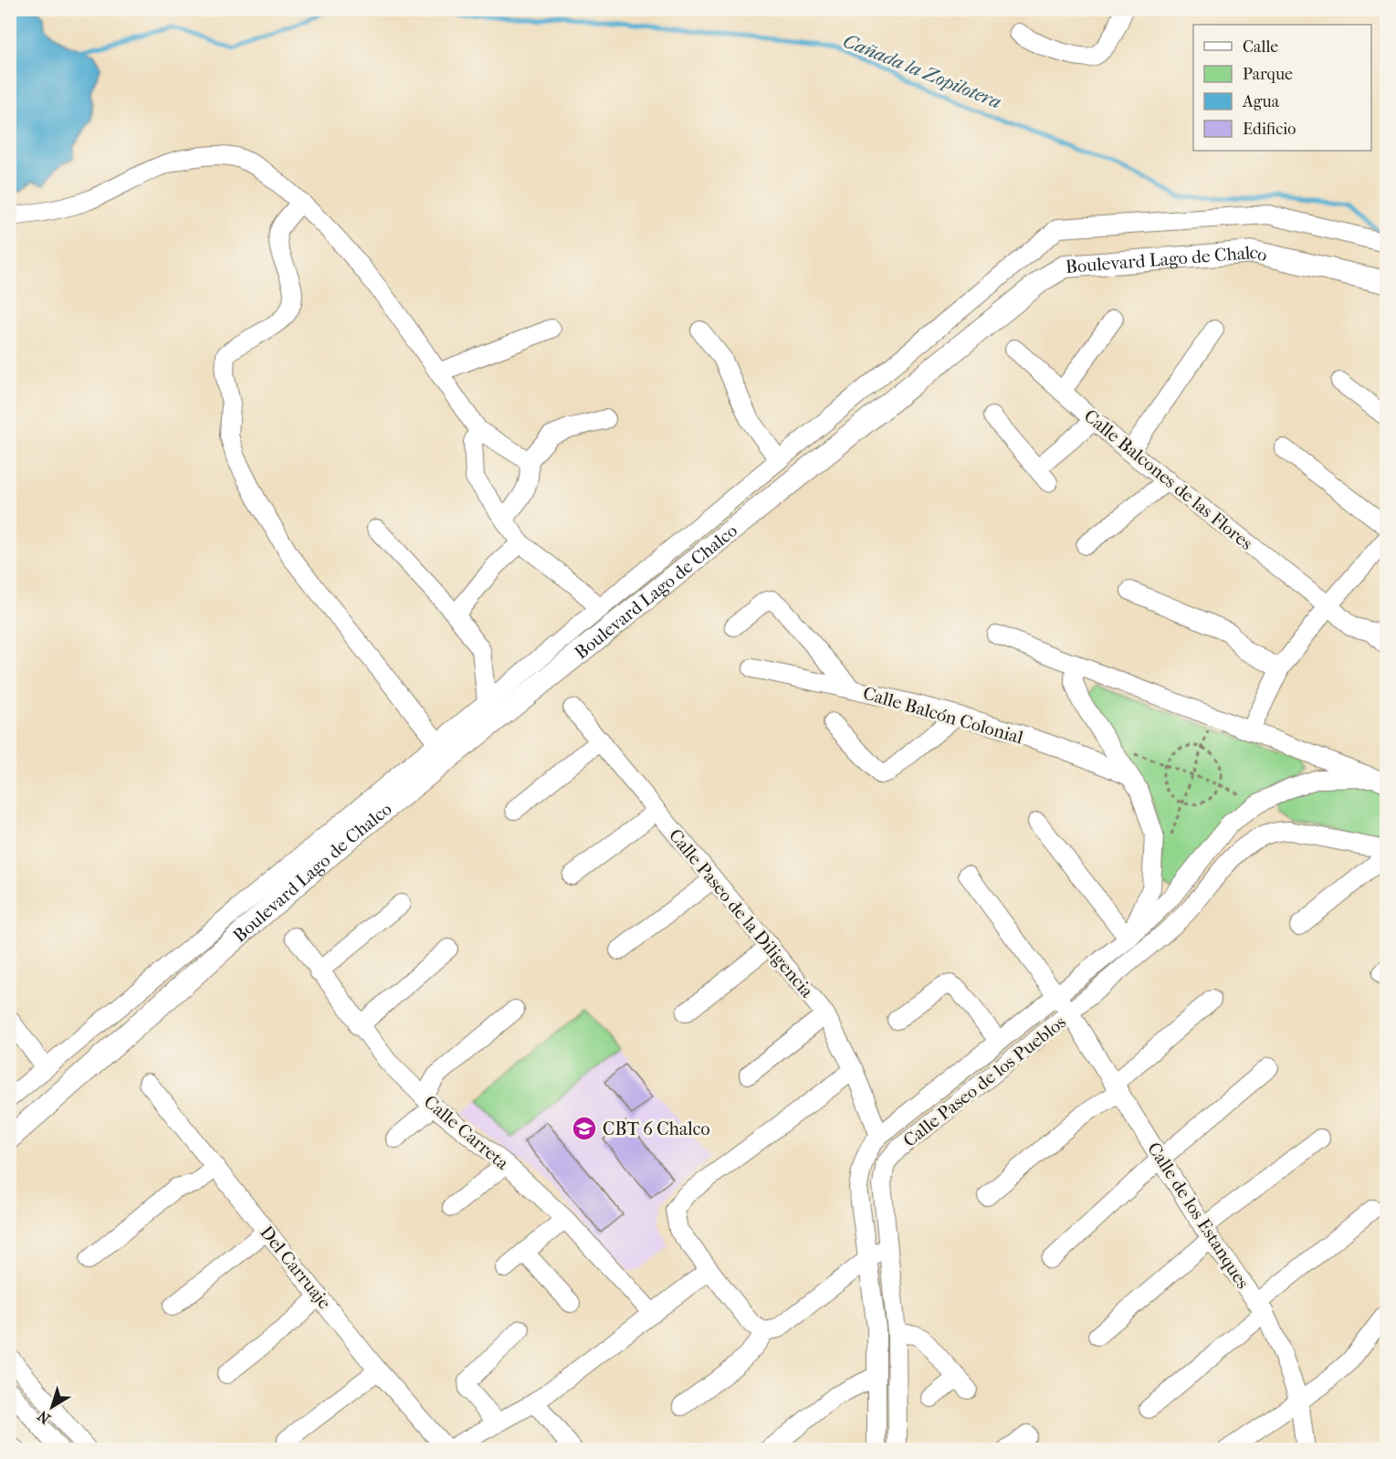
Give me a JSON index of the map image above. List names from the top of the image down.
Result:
{
  "streets": {
    "main road": ["Boulevard Lago de Chalco"],
    "street": [
      "Calle Balcones de las Flores",
      "Calle Balcón Colonial",
      "Calle Paseo de la Diligencia",
      "Calle Paseo de los Pueblos",
      "Calle Carreta",
      "Calle de los Estanques",
      "Del Carruaje"
    ]
  },
  "crossings": [
    ["Calle Paseo de la Diligencia", "Calle Paseo de los Pueblos"],
    ["Calle Paseo de los Pueblos", "Calle de los Estanques"]
  ],
  "water": ["Cañada la Zopilotera"],
  "places": {
    "school or university": ["CBT 6 Chalco"]
  },
  "legend": [
    "Calle",
    "Parque",
    "Agua",
    "Edificio"
  ],
  "north": "bottom left"
}
